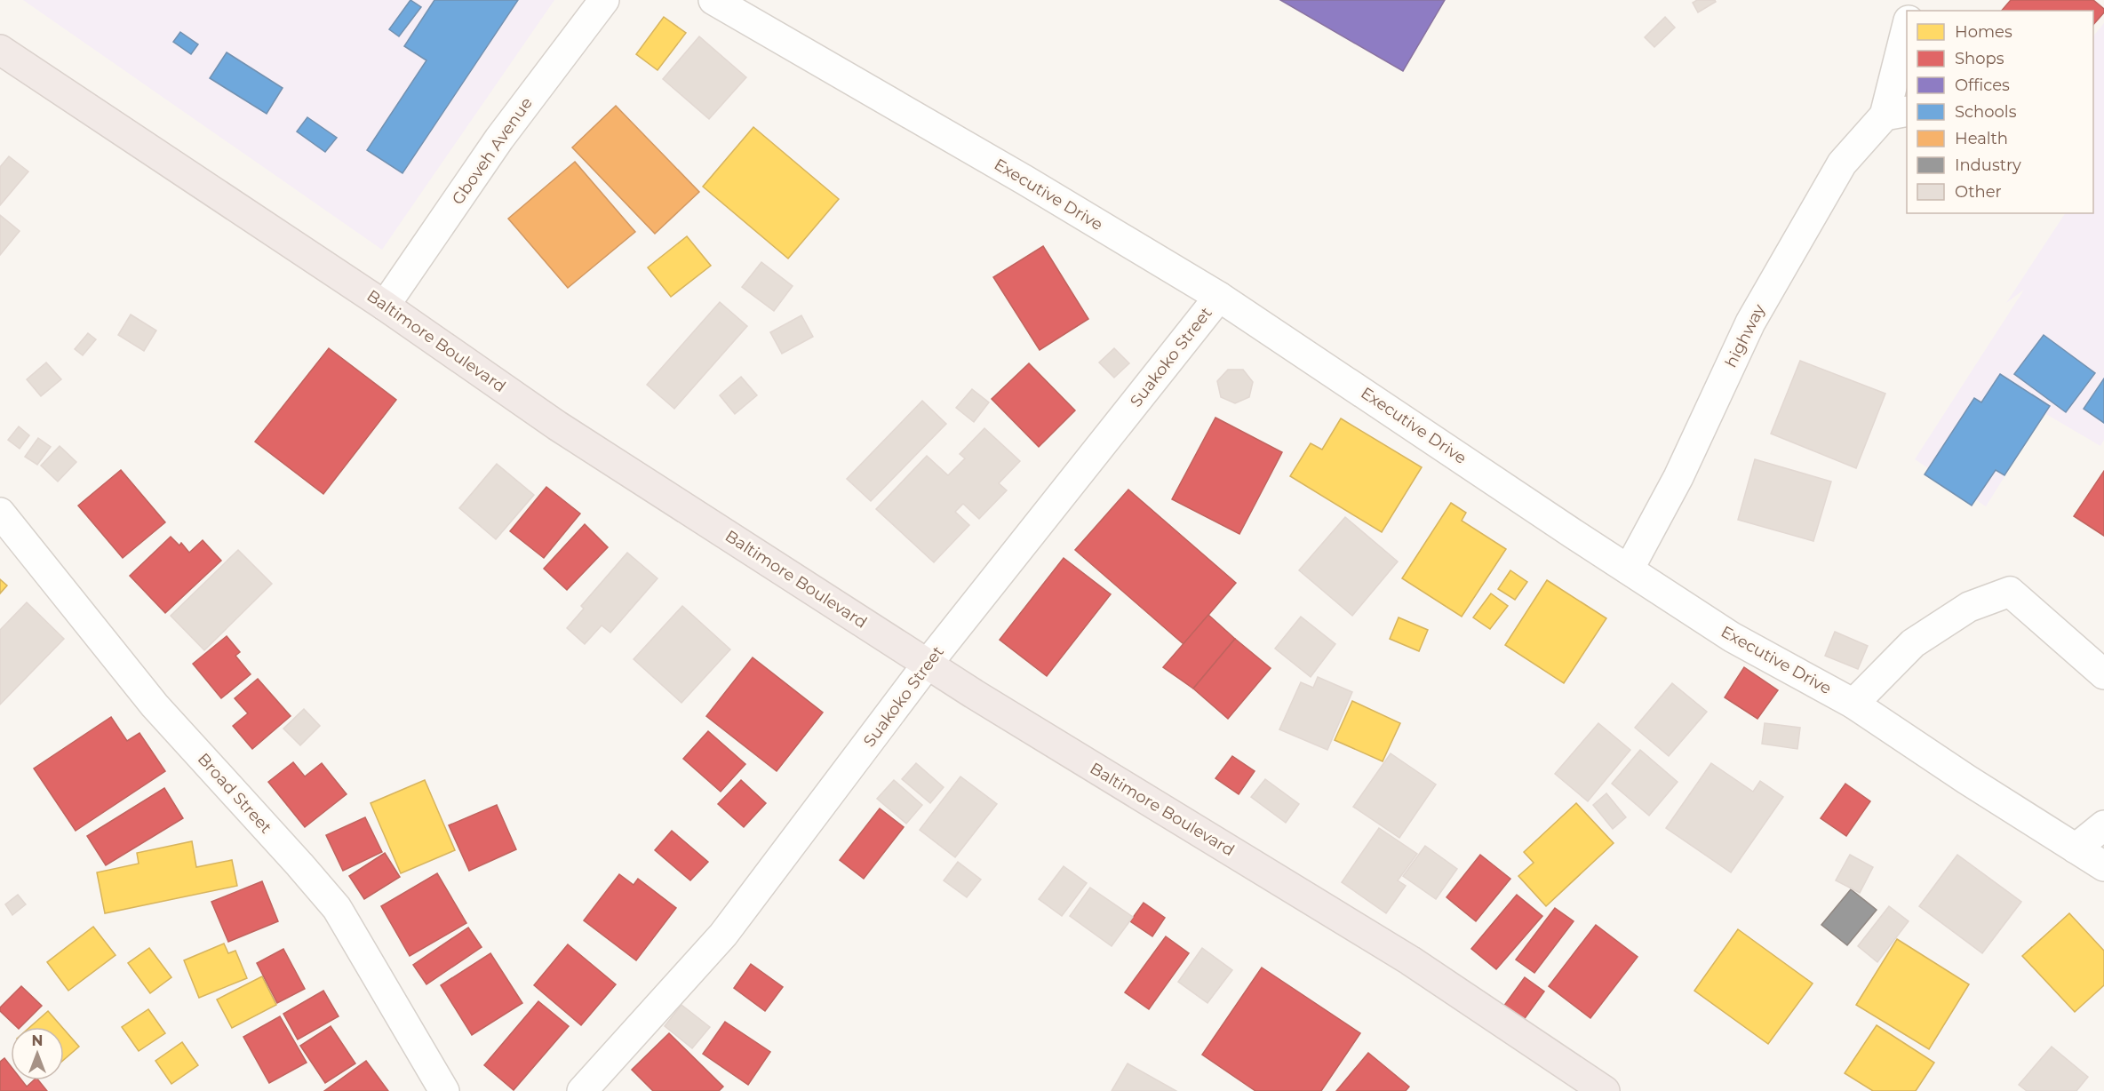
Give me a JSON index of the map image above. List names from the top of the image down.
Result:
{
  "streets": {
    "highway": ["Baltimore Boulevard"],
    "street": [
      "Gboveh Avenue",
      "Executive Drive",
      "highway",
      "Suakoko Street",
      "Broad Street"
    ]
  },
  "crossings": [
    ["Gboveh Avenue", "Baltimore Boulevard"],
    ["Executive Drive", "highway"],
    ["Executive Drive", "Suakoko Street"],
    ["Baltimore Boulevard", "Suakoko Street"]
  ],
  "legend": [
    "Homes",
    "Shops",
    "Offices",
    "Schools",
    "Health",
    "Industry",
    "Other"
  ],
  "north": "top"
}
